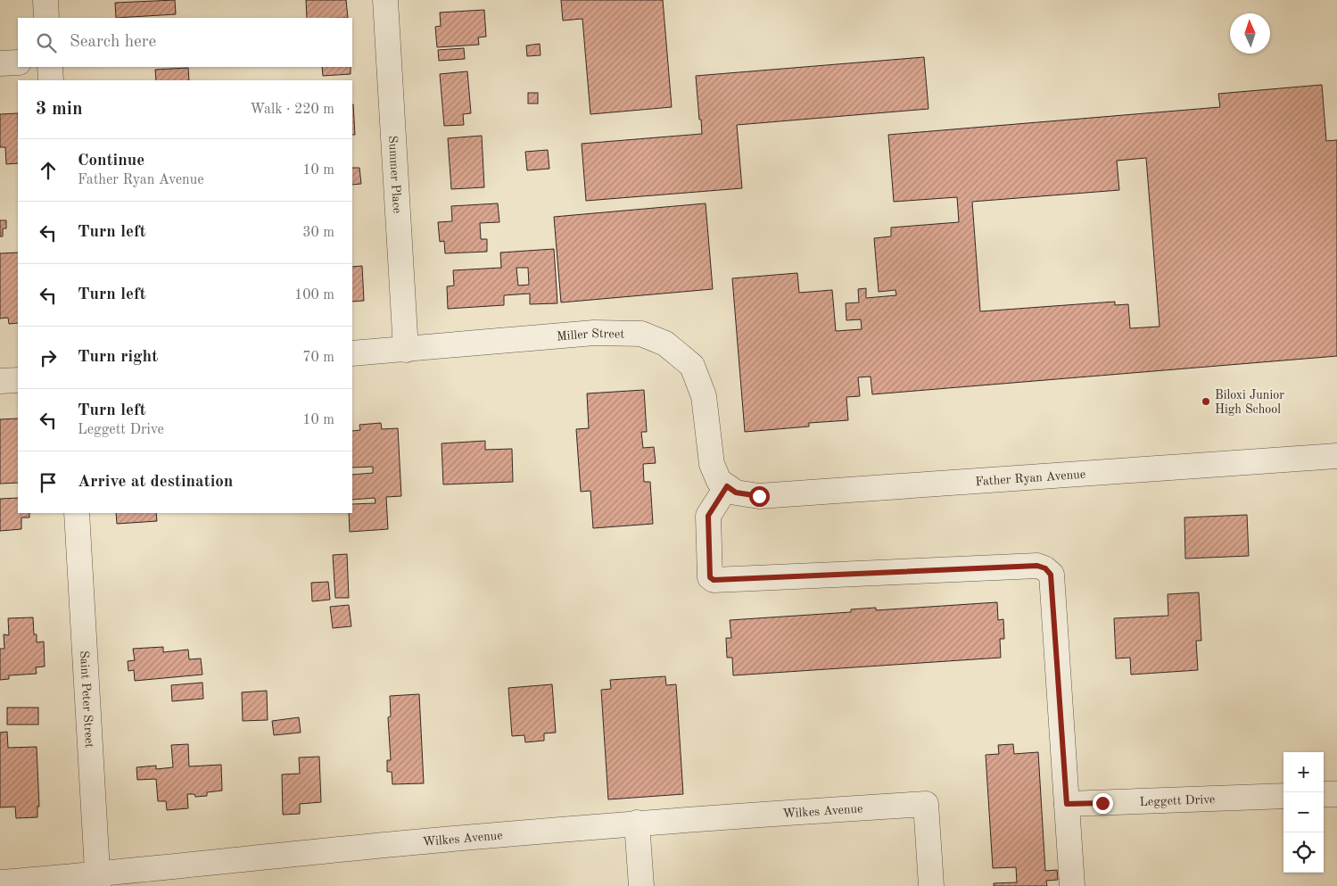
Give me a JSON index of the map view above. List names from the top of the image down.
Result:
{
  "streets": {
    "street": [
      "Summer Place",
      "Miller Street",
      "Father Ryan Avenue",
      "Saint Peter Street",
      "Leggett Drive",
      "Wilkes Avenue"
    ]
  },
  "crossings": [
    ["Summer Place", "Miller Street"],
    ["Miller Street", "Father Ryan Avenue"],
    ["Saint Peter Street", "Wilkes Avenue"]
  ],
  "places": ["Biloxi Junior High School"],
  "north": "top",
  "page": {
    "search": "Search here",
    "heading": ["3 min", "Walk · 220 m"],
    "list": [
      ["Continue", "Father Ryan Avenue", "10 m"],
      ["Turn left", "30 m"],
      ["Turn left", "100 m"],
      ["Turn right", "70 m"],
      ["Turn left", "Leggett Drive", "10 m"],
      "Arrive at destination"
    ],
    "map_buttons": ["+", "−"]
  }
}
